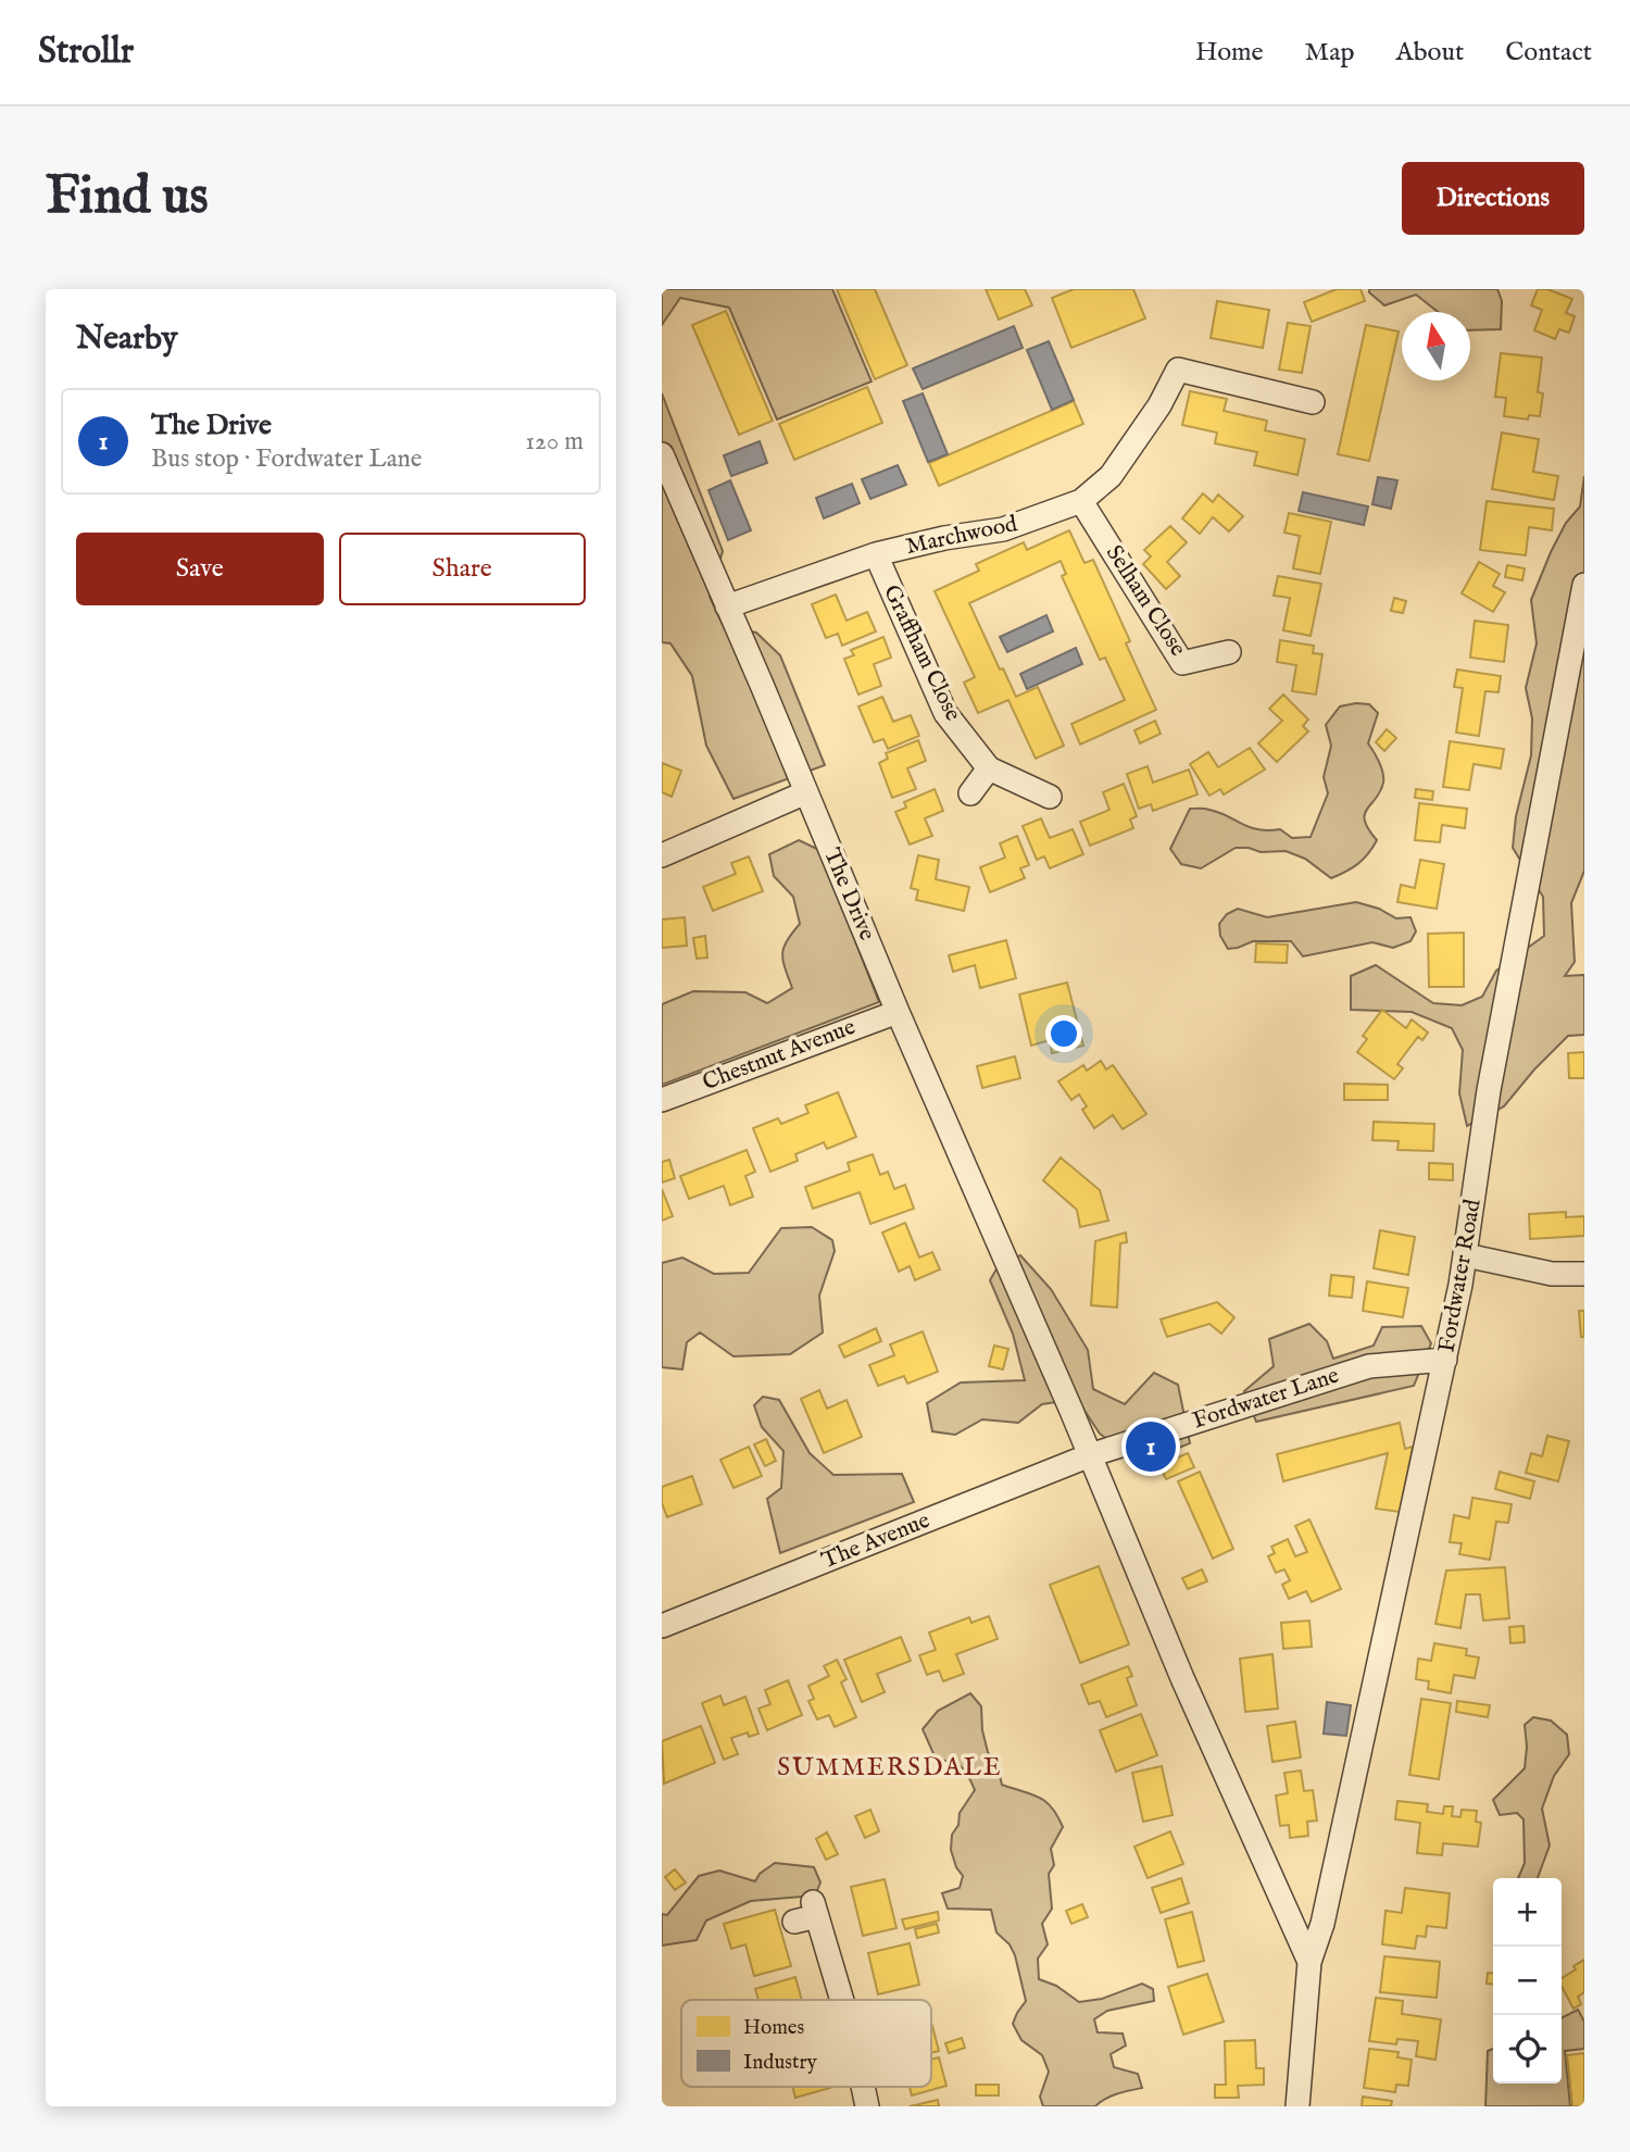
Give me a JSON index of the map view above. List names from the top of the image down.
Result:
{
  "streets": {
    "street": [
      "Marchwood",
      "Selham Close",
      "Graffham Close",
      "The Drive",
      "Chestnut Avenue",
      "Fordwater Road",
      "Fordwater Lane",
      "The Avenue"
    ]
  },
  "crossings": [
    ["Marchwood", "Selham Close"],
    ["Marchwood", "Graffham Close"],
    ["Marchwood", "The Drive"],
    ["The Drive", "Chestnut Avenue"],
    ["The Drive", "Fordwater Road"],
    ["The Drive", "Fordwater Lane"],
    ["The Drive", "The Avenue"],
    ["Fordwater Road", "Fordwater Lane"],
    ["Fordwater Lane", "The Avenue"]
  ],
  "districts": ["SUMMERSDALE"],
  "legend": ["Homes", "Industry"],
  "north": "top",
  "page": {
    "header": "Strollr",
    "nav": [
      "Home",
      "Map",
      "About",
      "Contact"
    ],
    "buttons": [
      "Directions",
      ["Save", "Share"]
    ],
    "title": "Find us",
    "heading": "Nearby",
    "list": [
      {
        "mark": "1",
        "name": "The Drive",
        "note": "Bus stop · Fordwater Lane",
        "value": "120 m"
      }
    ],
    "pins": "1",
    "map_buttons": ["+", "−"]
  }
}
